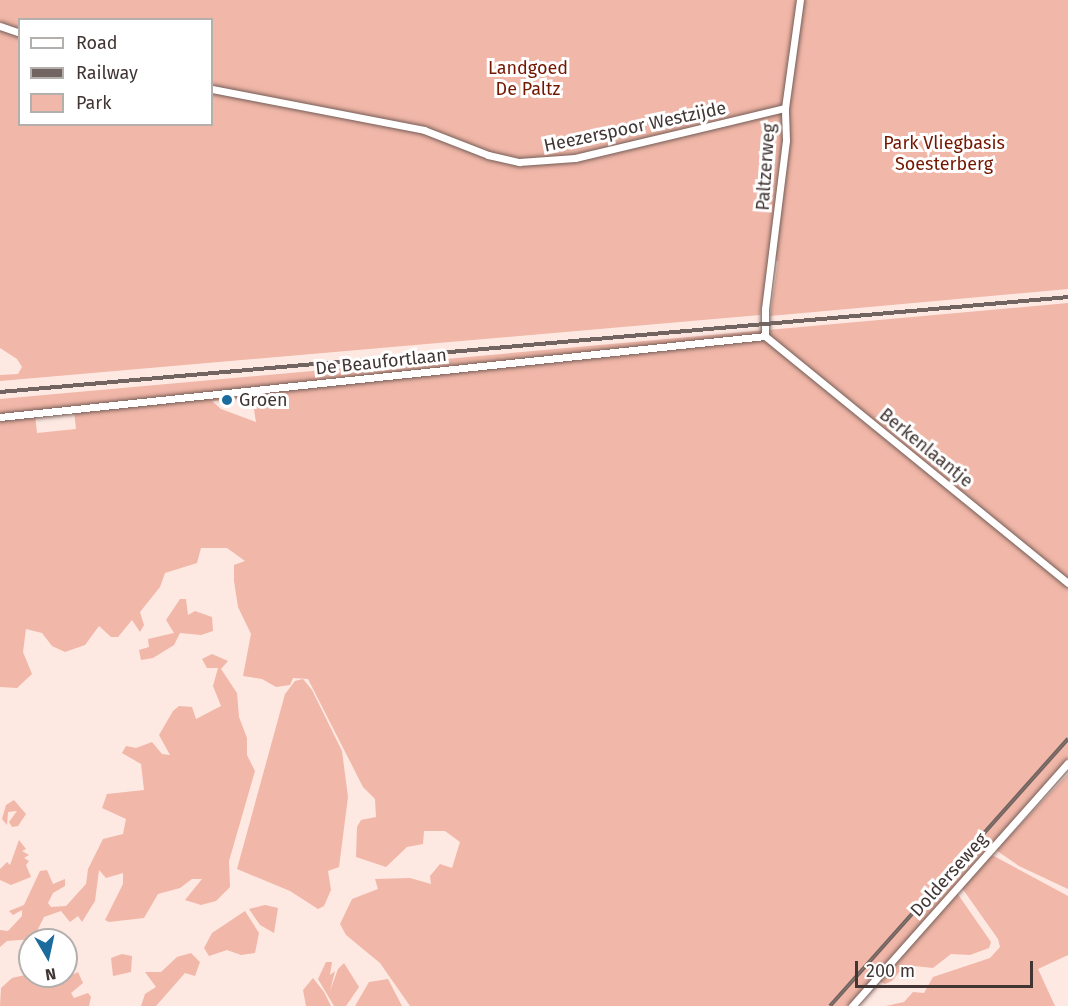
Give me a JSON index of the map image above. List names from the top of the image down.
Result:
{
  "streets": {
    "street": [
      "Heezerspoor Westzijde",
      "Paltzerweg",
      "De Beaufortlaan",
      "Berkenlaantje",
      "Dolderseweg"
    ]
  },
  "crossings": [
    ["Heezerspoor Westzijde", "Paltzerweg"],
    ["Paltzerweg", "De Beaufortlaan"],
    ["Paltzerweg", "Berkenlaantje"],
    ["De Beaufortlaan", "Berkenlaantje"]
  ],
  "parks": ["Landgoed De Paltz", "Park Vliegbasis Soesterberg"],
  "places": ["Groen"],
  "legend": ["Road", "Railway", "Park"],
  "scale_bar": "200 m",
  "north": "bottom"
}
